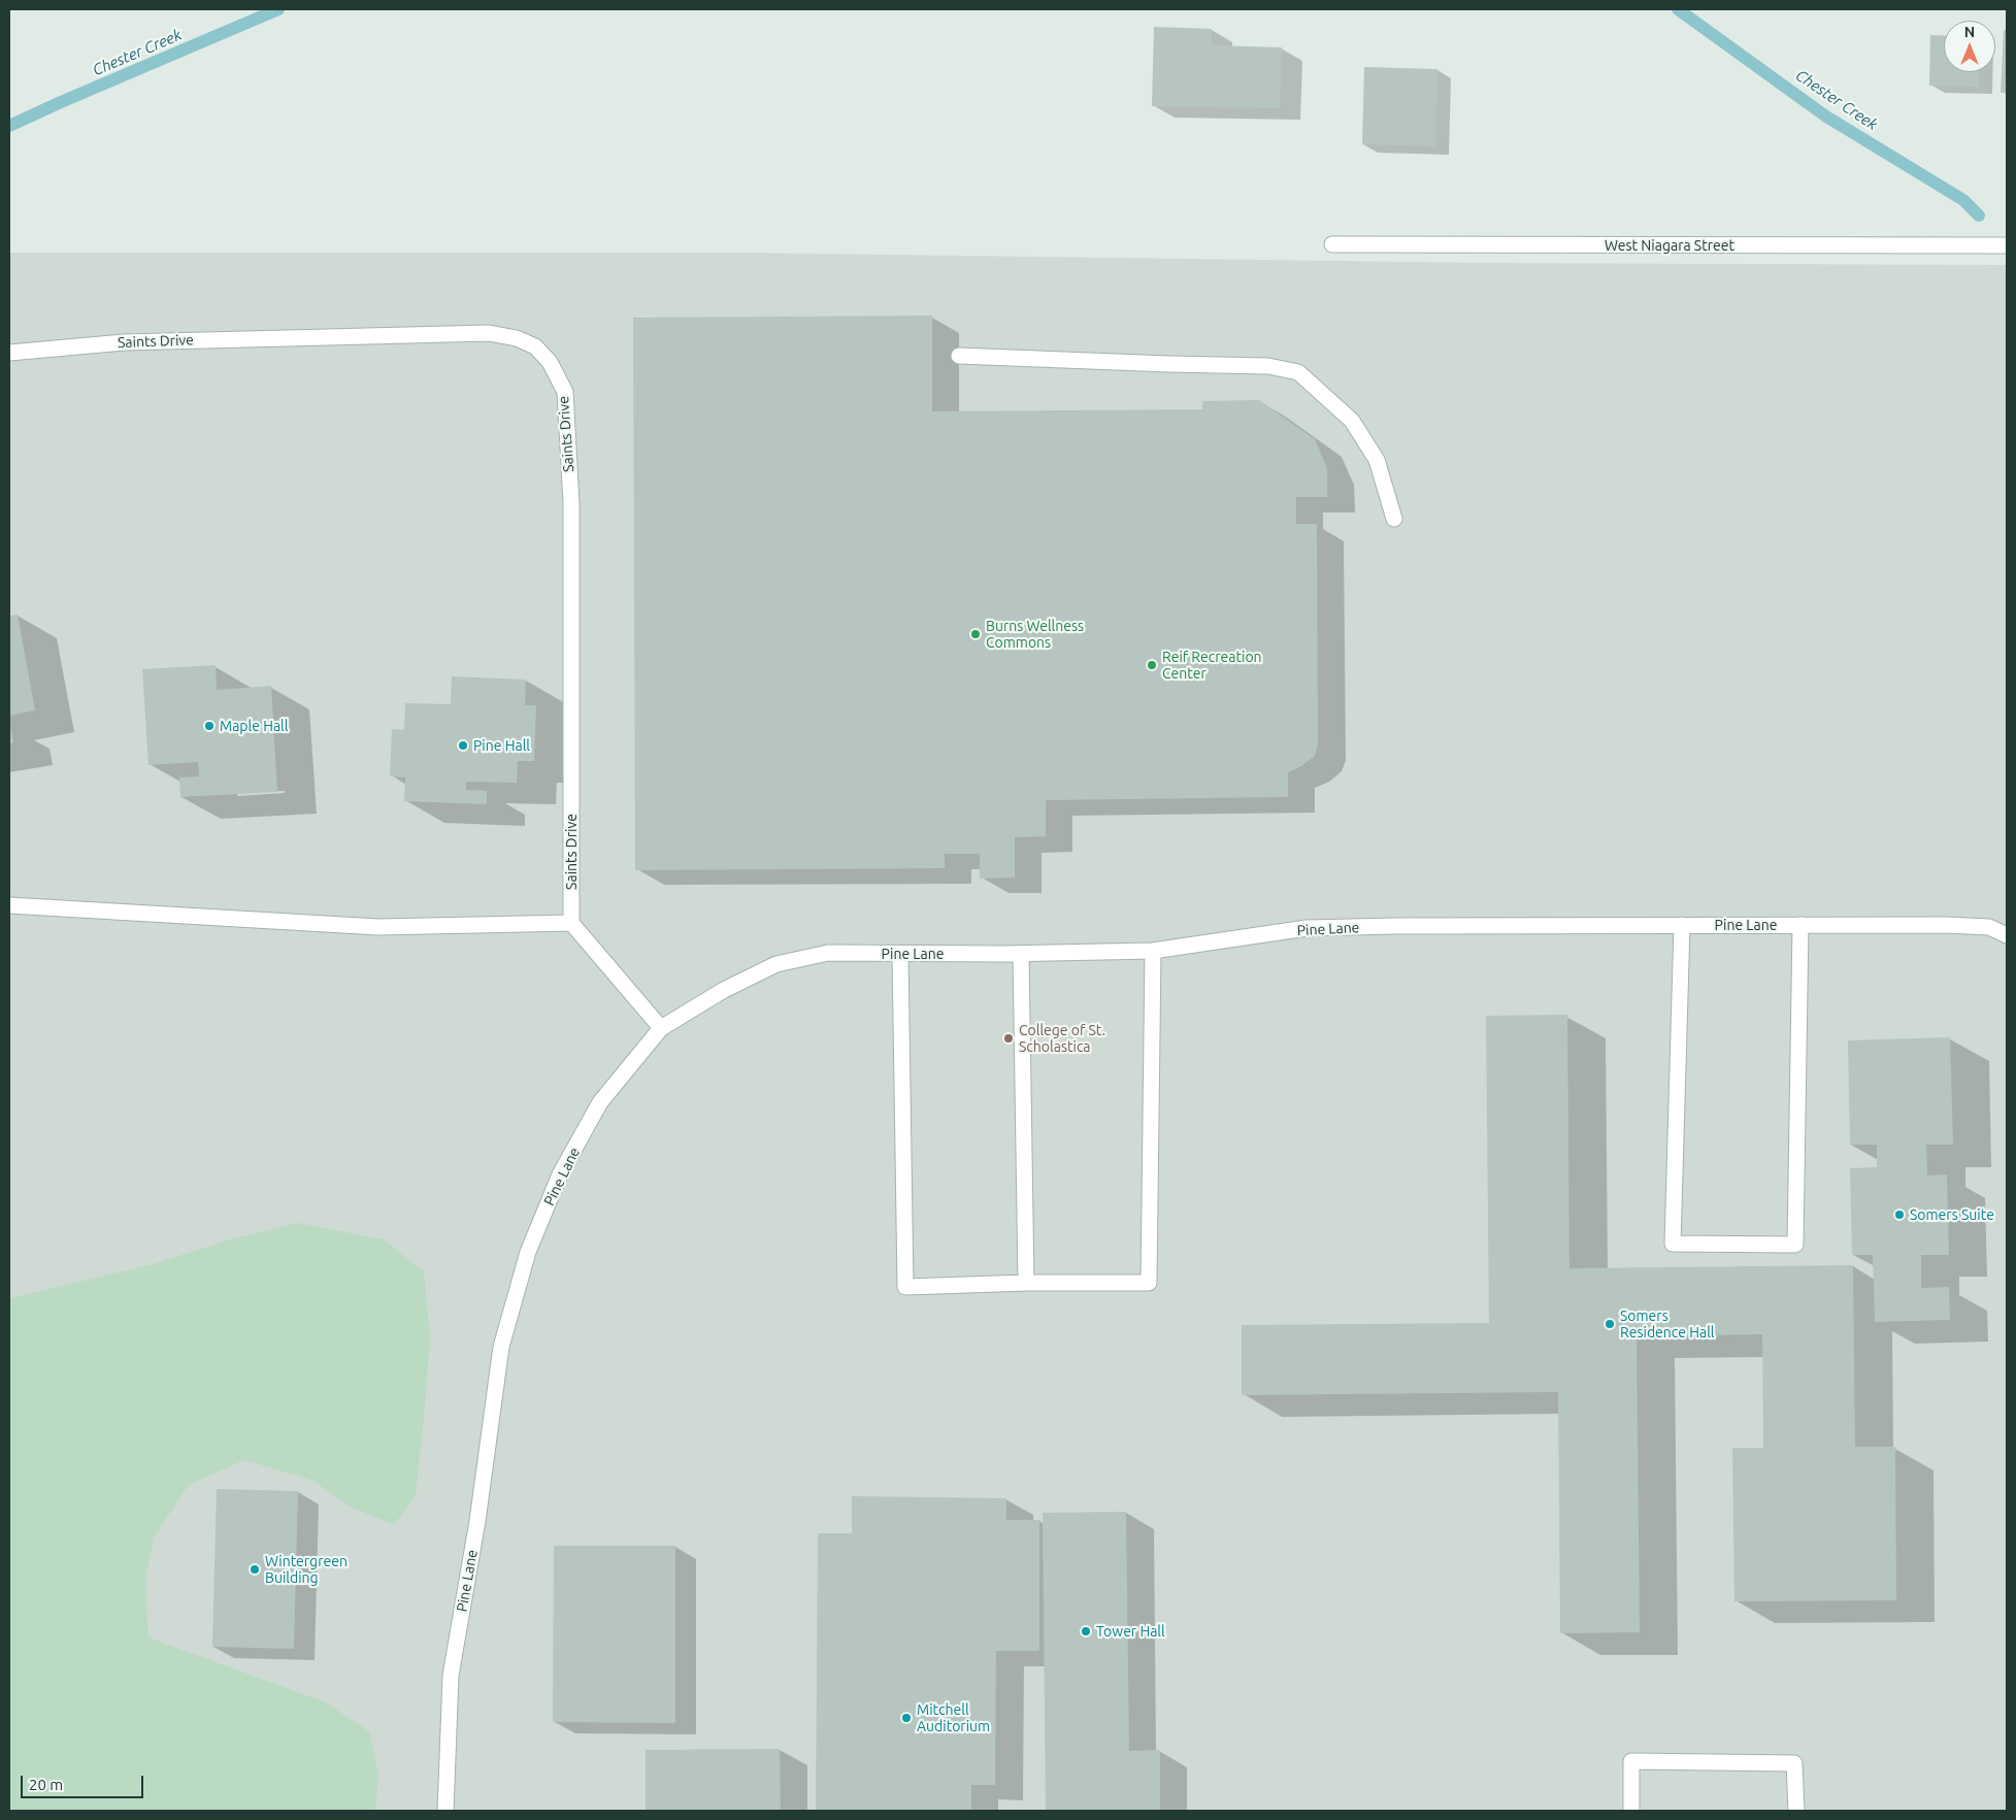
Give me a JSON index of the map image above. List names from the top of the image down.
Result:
{
  "streets": {
    "street": ["West Niagara Street", "Saints Drive", "Pine Lane"]
  },
  "water": ["Chester Creek"],
  "places": [
    "Burns Wellness Commons",
    "Reif Recreation Center",
    "Maple Hall",
    "Pine Hall",
    "College of St. Scholastica",
    "Somers Suite",
    "Somers Residence Hall",
    "Wintergreen Building",
    "Tower Hall",
    "Mitchell Auditorium"
  ],
  "scale_bar": "20 m",
  "north": "top"
}
